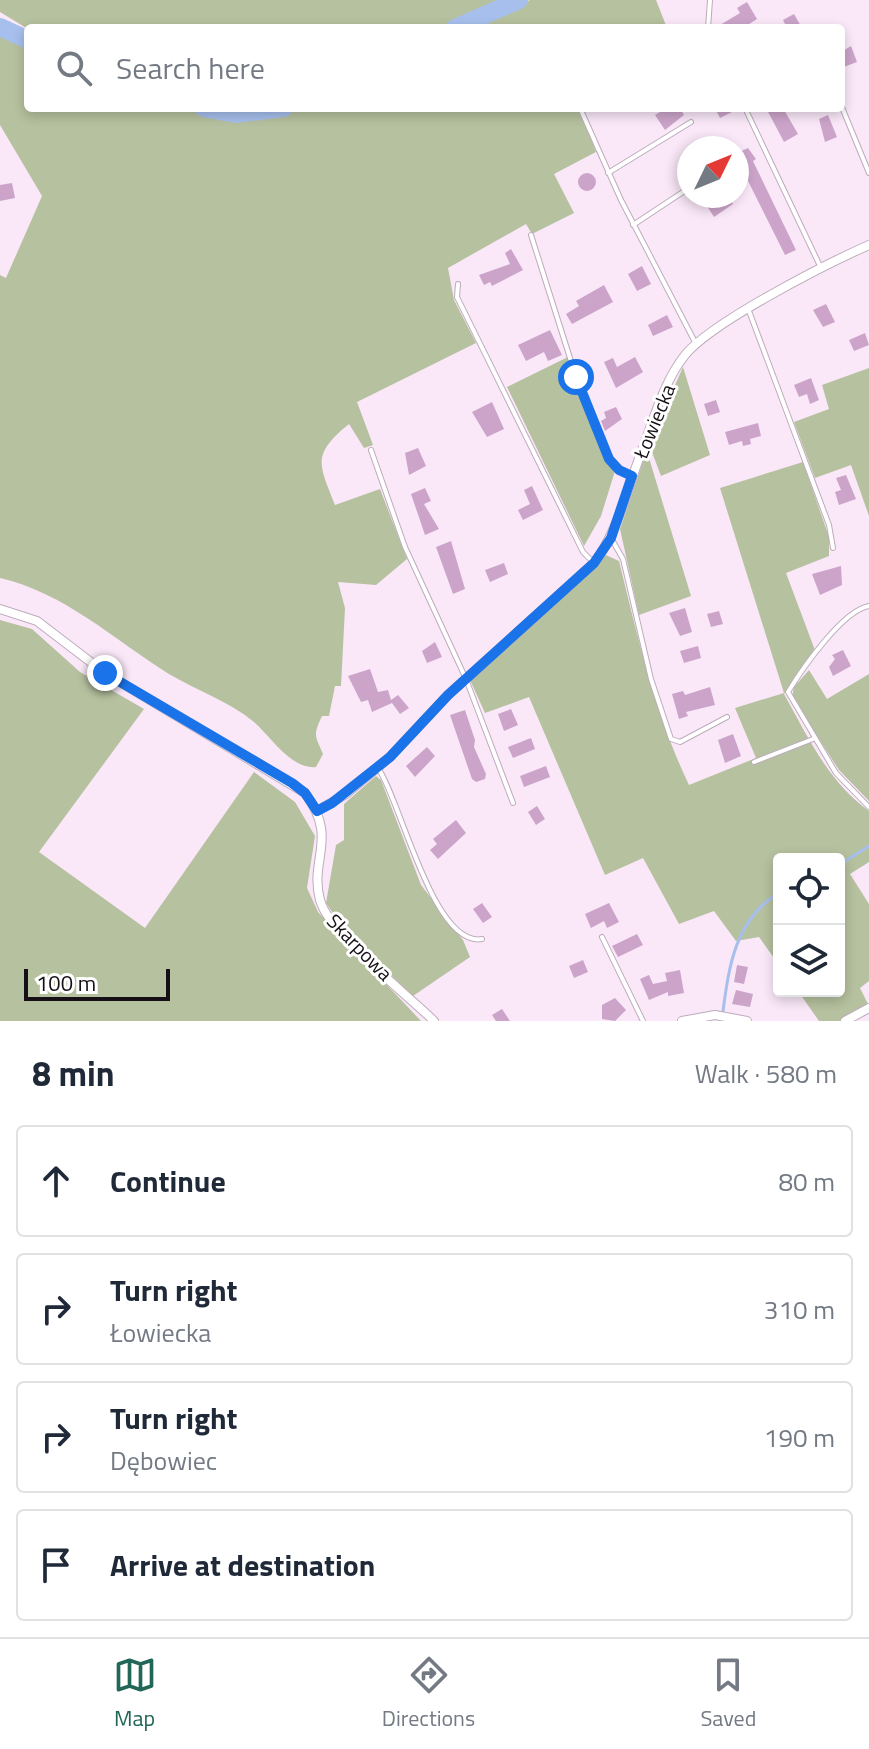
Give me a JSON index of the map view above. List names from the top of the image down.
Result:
{
  "streets": {
    "street": ["Łowiecka", "Skarpowa"]
  },
  "crossings": [
    ["Łowiecka", "Skarpowa"]
  ],
  "scale_bar": "100 m",
  "north": "top right",
  "page": {
    "search": "Search here",
    "scale": "100 m",
    "heading": ["8 min", "Walk · 580 m"],
    "list": [
      ["Continue", "80 m"],
      ["Turn right", "Łowiecka", "310 m"],
      ["Turn right", "Dębowiec", "190 m"],
      "Arrive at destination"
    ],
    "nav": ["Map", "Directions", "Saved"]
  }
}
